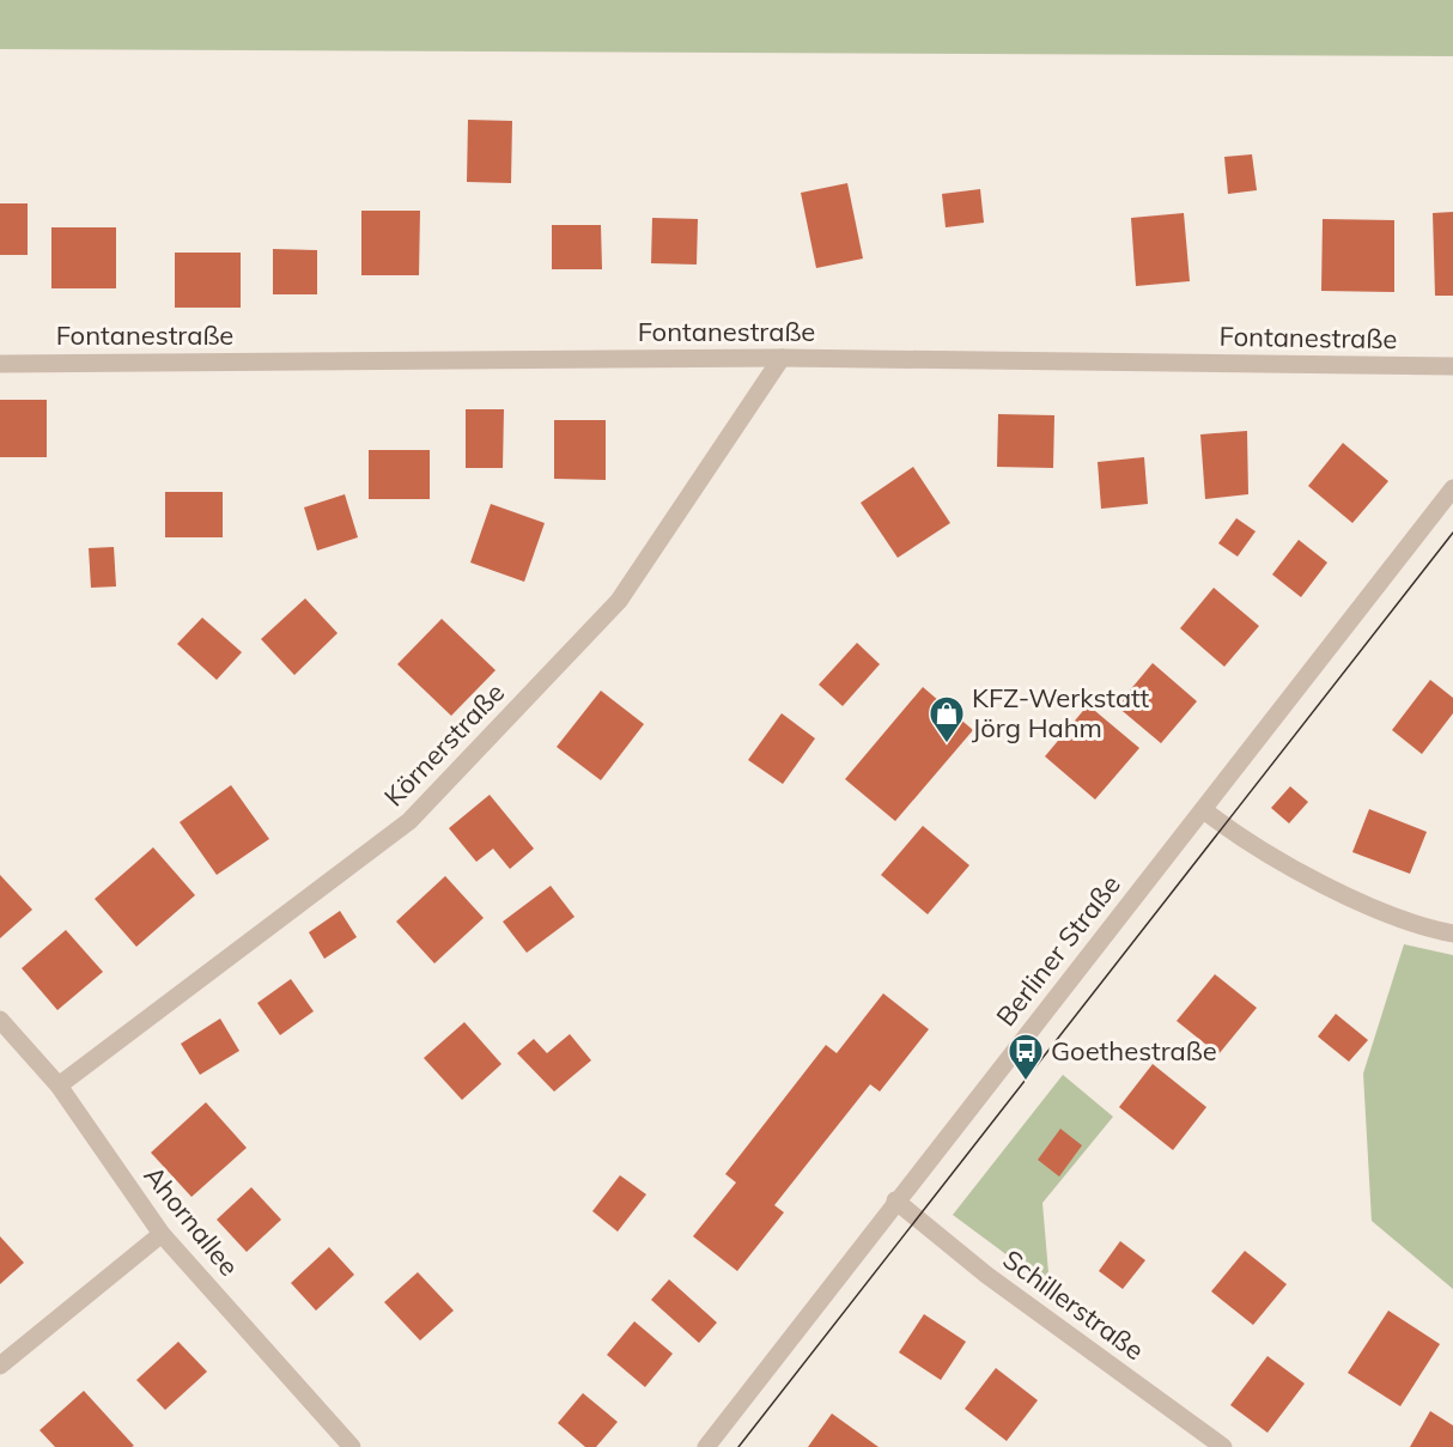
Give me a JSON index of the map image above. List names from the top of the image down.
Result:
{
  "streets": {
    "street": [
      "Fontanestraße",
      "Körnerstraße",
      "Berliner Straße",
      "Ahornallee",
      "Schillerstraße"
    ]
  },
  "crossings": [
    ["Fontanestraße", "Körnerstraße"],
    ["Körnerstraße", "Ahornallee"],
    ["Berliner Straße", "Schillerstraße"]
  ],
  "places": {
    "shop": ["KFZ-Werkstatt Jörg Hahm"],
    "bus stop": ["Goethestraße"]
  }
}
